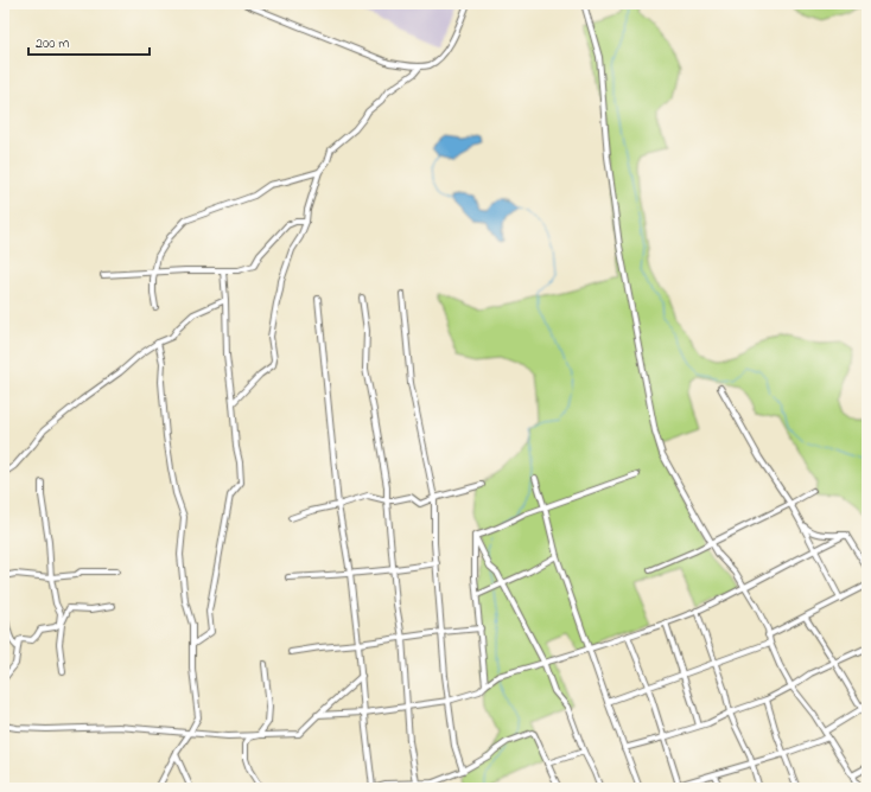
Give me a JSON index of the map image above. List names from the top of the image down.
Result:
{
  "scale_bar": "200 m"
}
